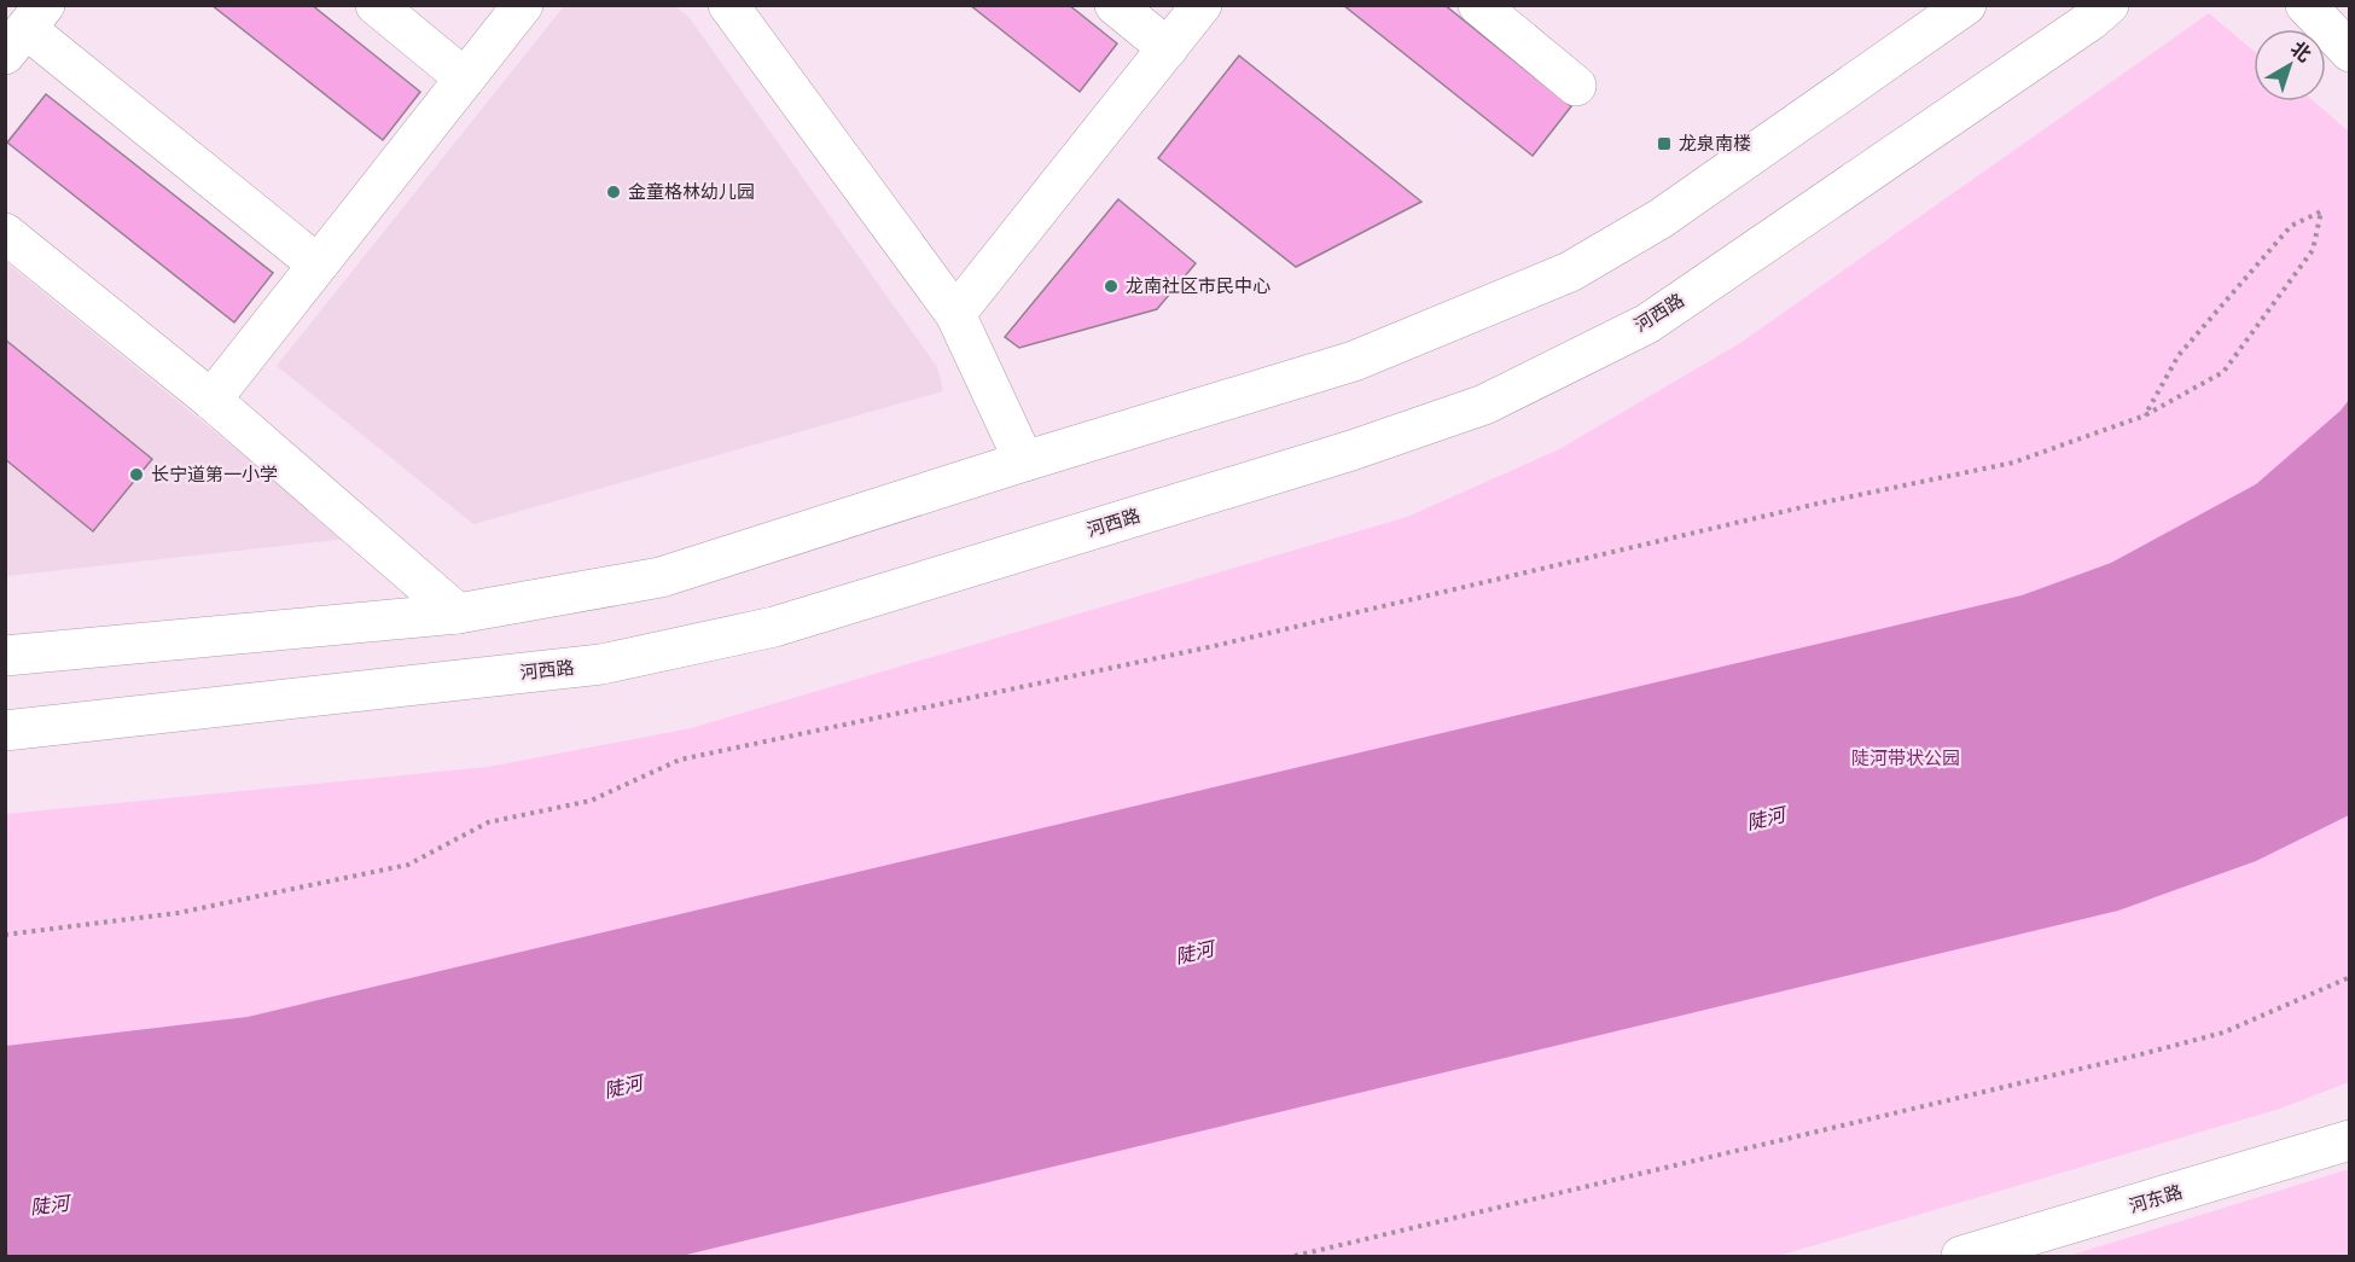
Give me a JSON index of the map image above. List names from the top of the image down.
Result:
{
  "streets": {
    "main road": ["河西路", "河东路"]
  },
  "water": ["陡河"],
  "parks": ["陡河带状公园"],
  "places": {
    "transit": ["龙泉南楼"],
    "other": ["金童格林幼儿园", "龙南社区市民中心", "长宁道第一小学"]
  },
  "north": "top right"
}
